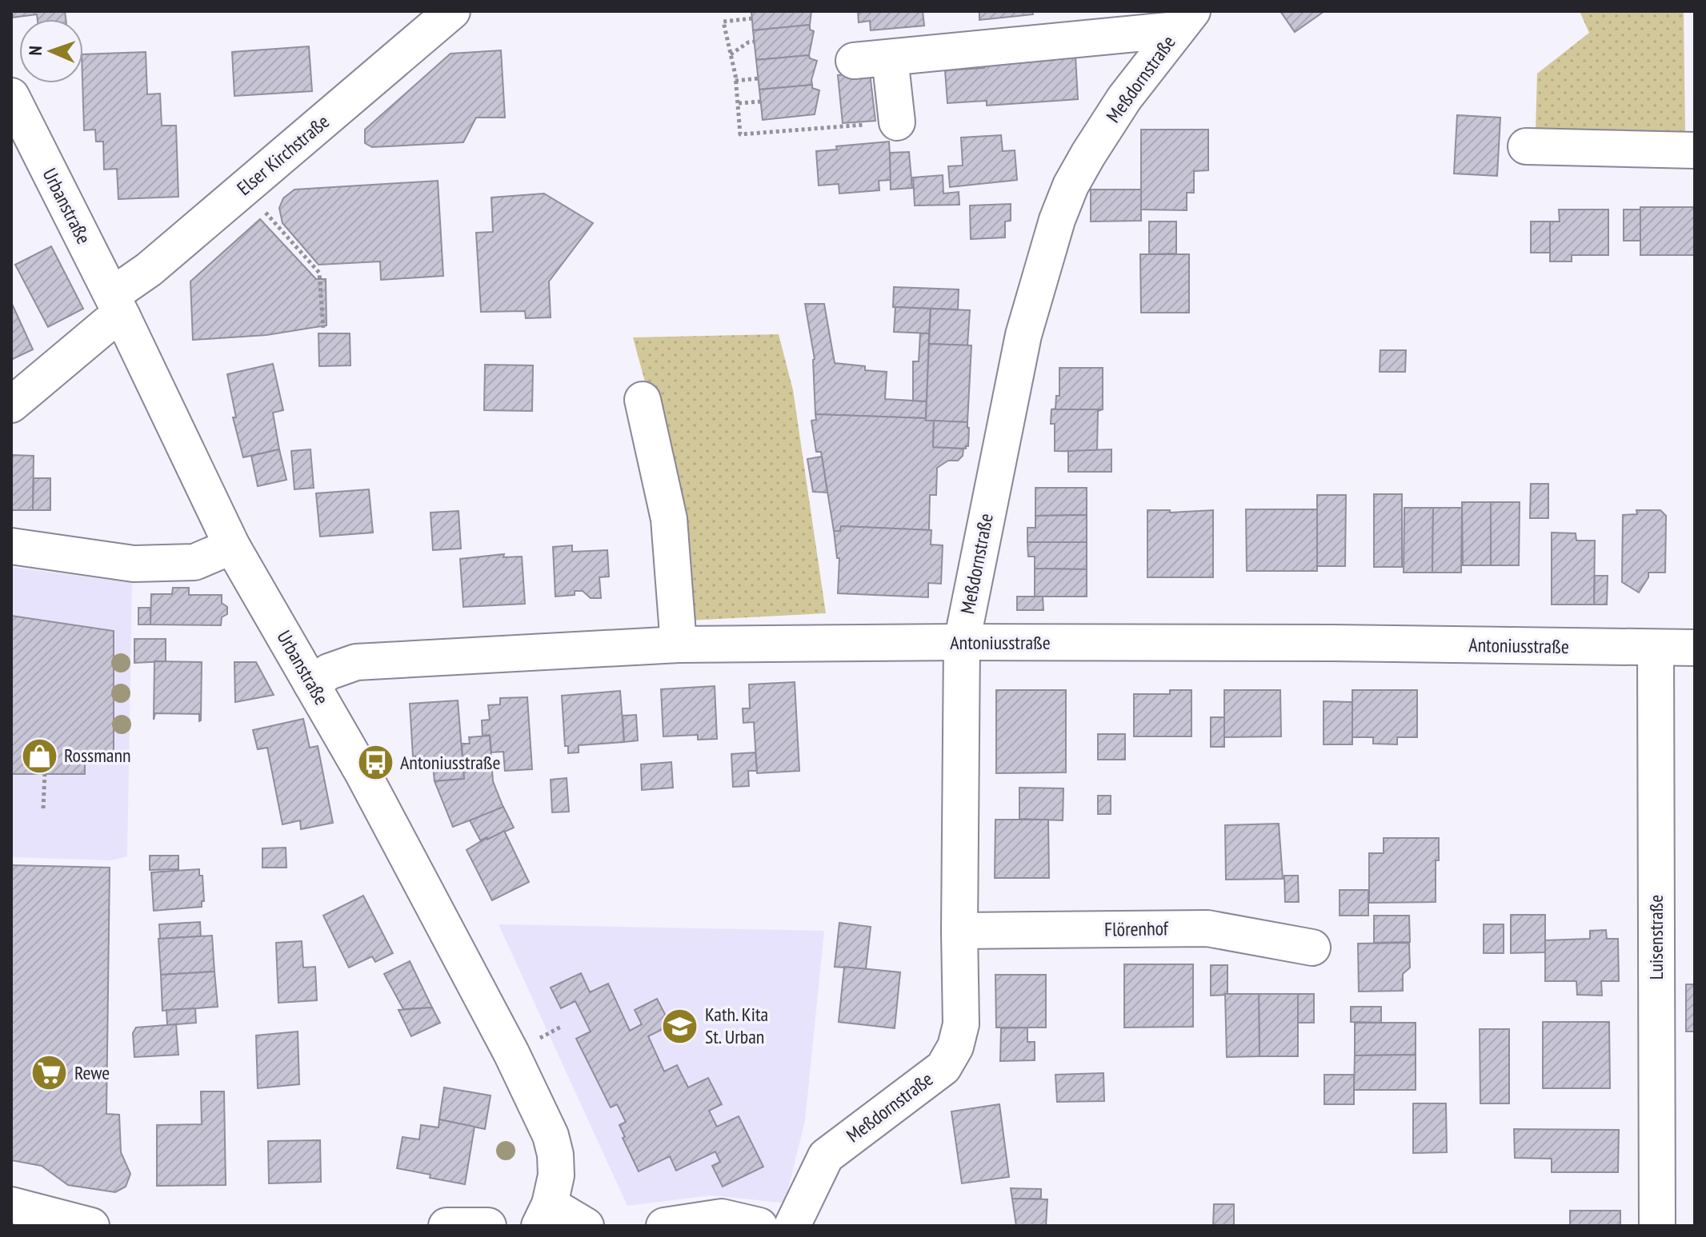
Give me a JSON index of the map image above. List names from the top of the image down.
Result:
{
  "streets": {
    "street": [
      "Meßdornstraße",
      "Elser Kirchstraße",
      "Urbanstraße",
      "Antoniusstraße",
      "Flörenhof",
      "Luisenstraße"
    ]
  },
  "crossings": [
    ["Meßdornstraße", "Antoniusstraße"],
    ["Meßdornstraße", "Flörenhof"],
    ["Elser Kirchstraße", "Urbanstraße"],
    ["Urbanstraße", "Antoniusstraße"],
    ["Antoniusstraße", "Luisenstraße"]
  ],
  "places": {
    "shop": ["Rossmann"],
    "bus stop": ["Antoniusstraße"],
    "school or university": ["Kath. Kita St. Urban"],
    "supermarket": ["Rewe"]
  },
  "north": "left"
}
